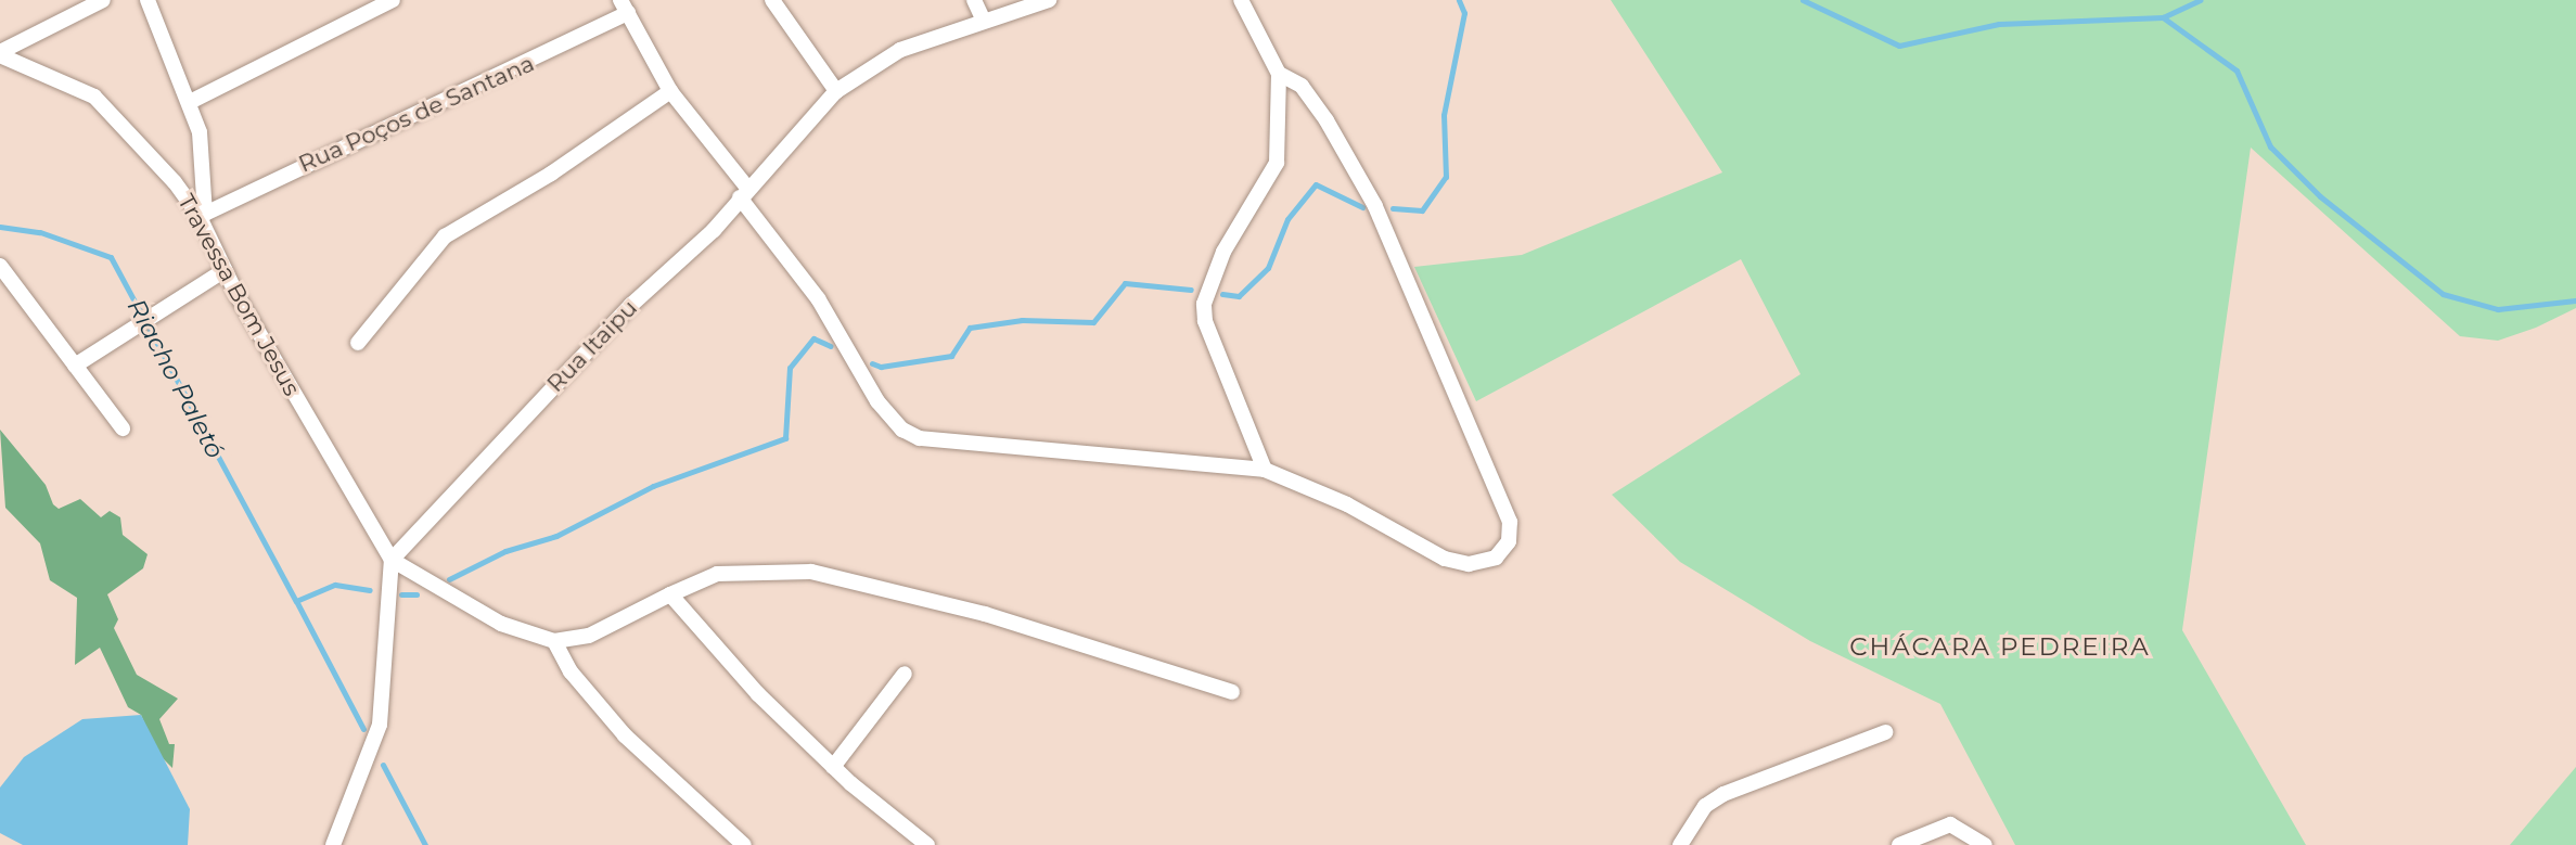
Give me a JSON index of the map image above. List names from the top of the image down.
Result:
{
  "streets": {
    "street": ["Rua Poços de Santana", "Travessa Bom Jesus", "Rua Itaipu"]
  },
  "crossings": [
    ["Rua Poços de Santana", "Travessa Bom Jesus"],
    ["Travessa Bom Jesus", "Rua Itaipu"]
  ],
  "districts": ["CHÁCARA PEDREIRA"],
  "water": ["Riacho Paletó"]
}
